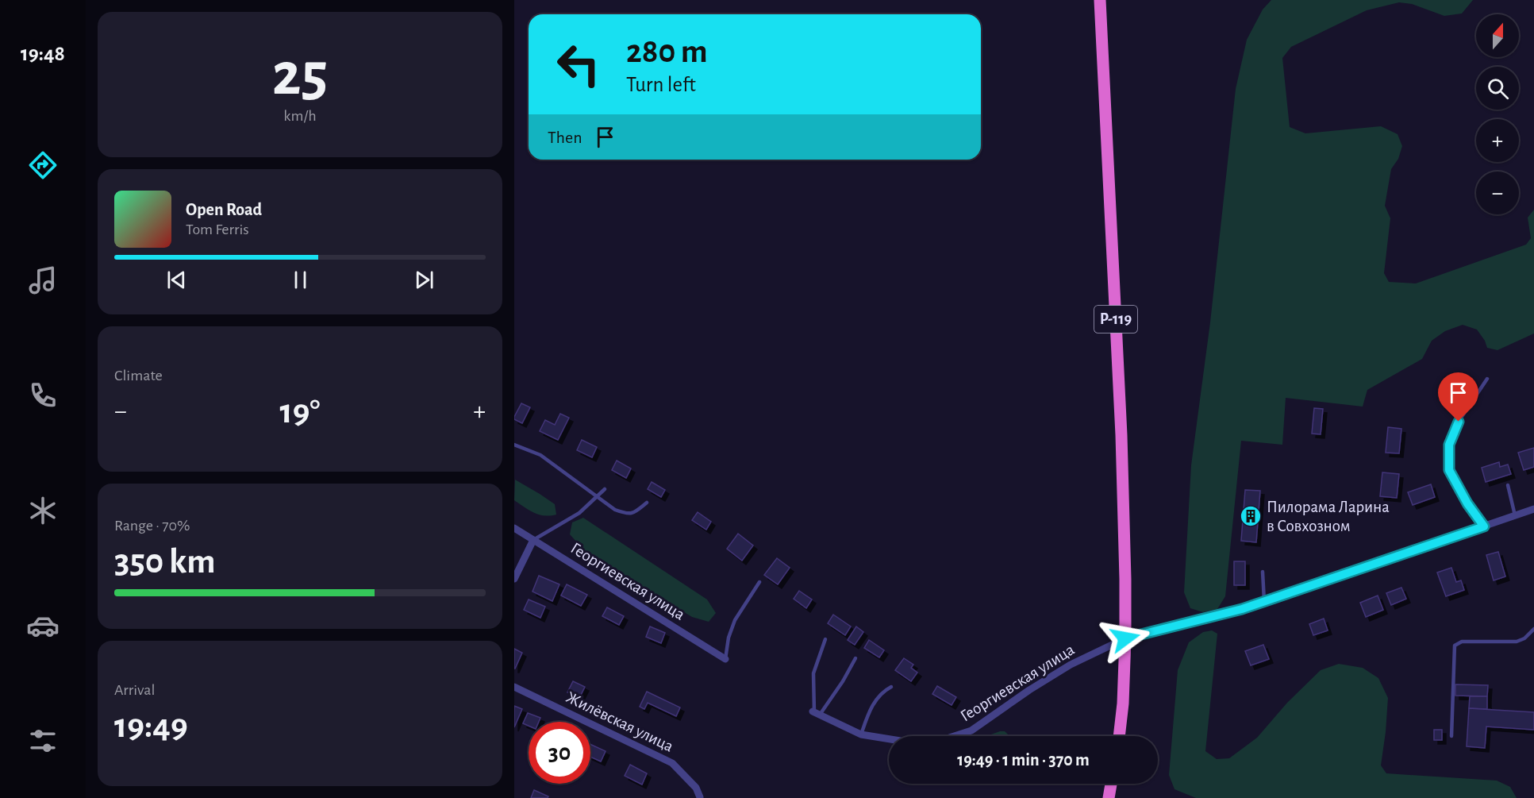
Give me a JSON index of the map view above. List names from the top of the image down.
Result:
{
  "streets": {
    "highway": ["Р-119"],
    "street": ["Георгиевская улица", "Жилёвская улица"]
  },
  "crossings": [
    ["Р-119", "Георгиевская улица"]
  ],
  "places": {
    "building": ["Пилорама Ларина в Совхозном"]
  },
  "north": "top",
  "page": {
    "tabs": "19:48",
    "tile": [
      ["25", "km/h"],
      "Climate",
      ["Range · 70%", "350 km"],
      ["Arrival", "19:49"]
    ],
    "map_buttons": ["+", "−"],
    "turn": ["280 m", "Turn left"],
    "then": "Then",
    "song": ["Open Road", "Tom Ferris"],
    "heat": ["−", "19°", "+"],
    "limit": "30",
    "trip": "19:49 · 1 min · 370 m"
  }
}
